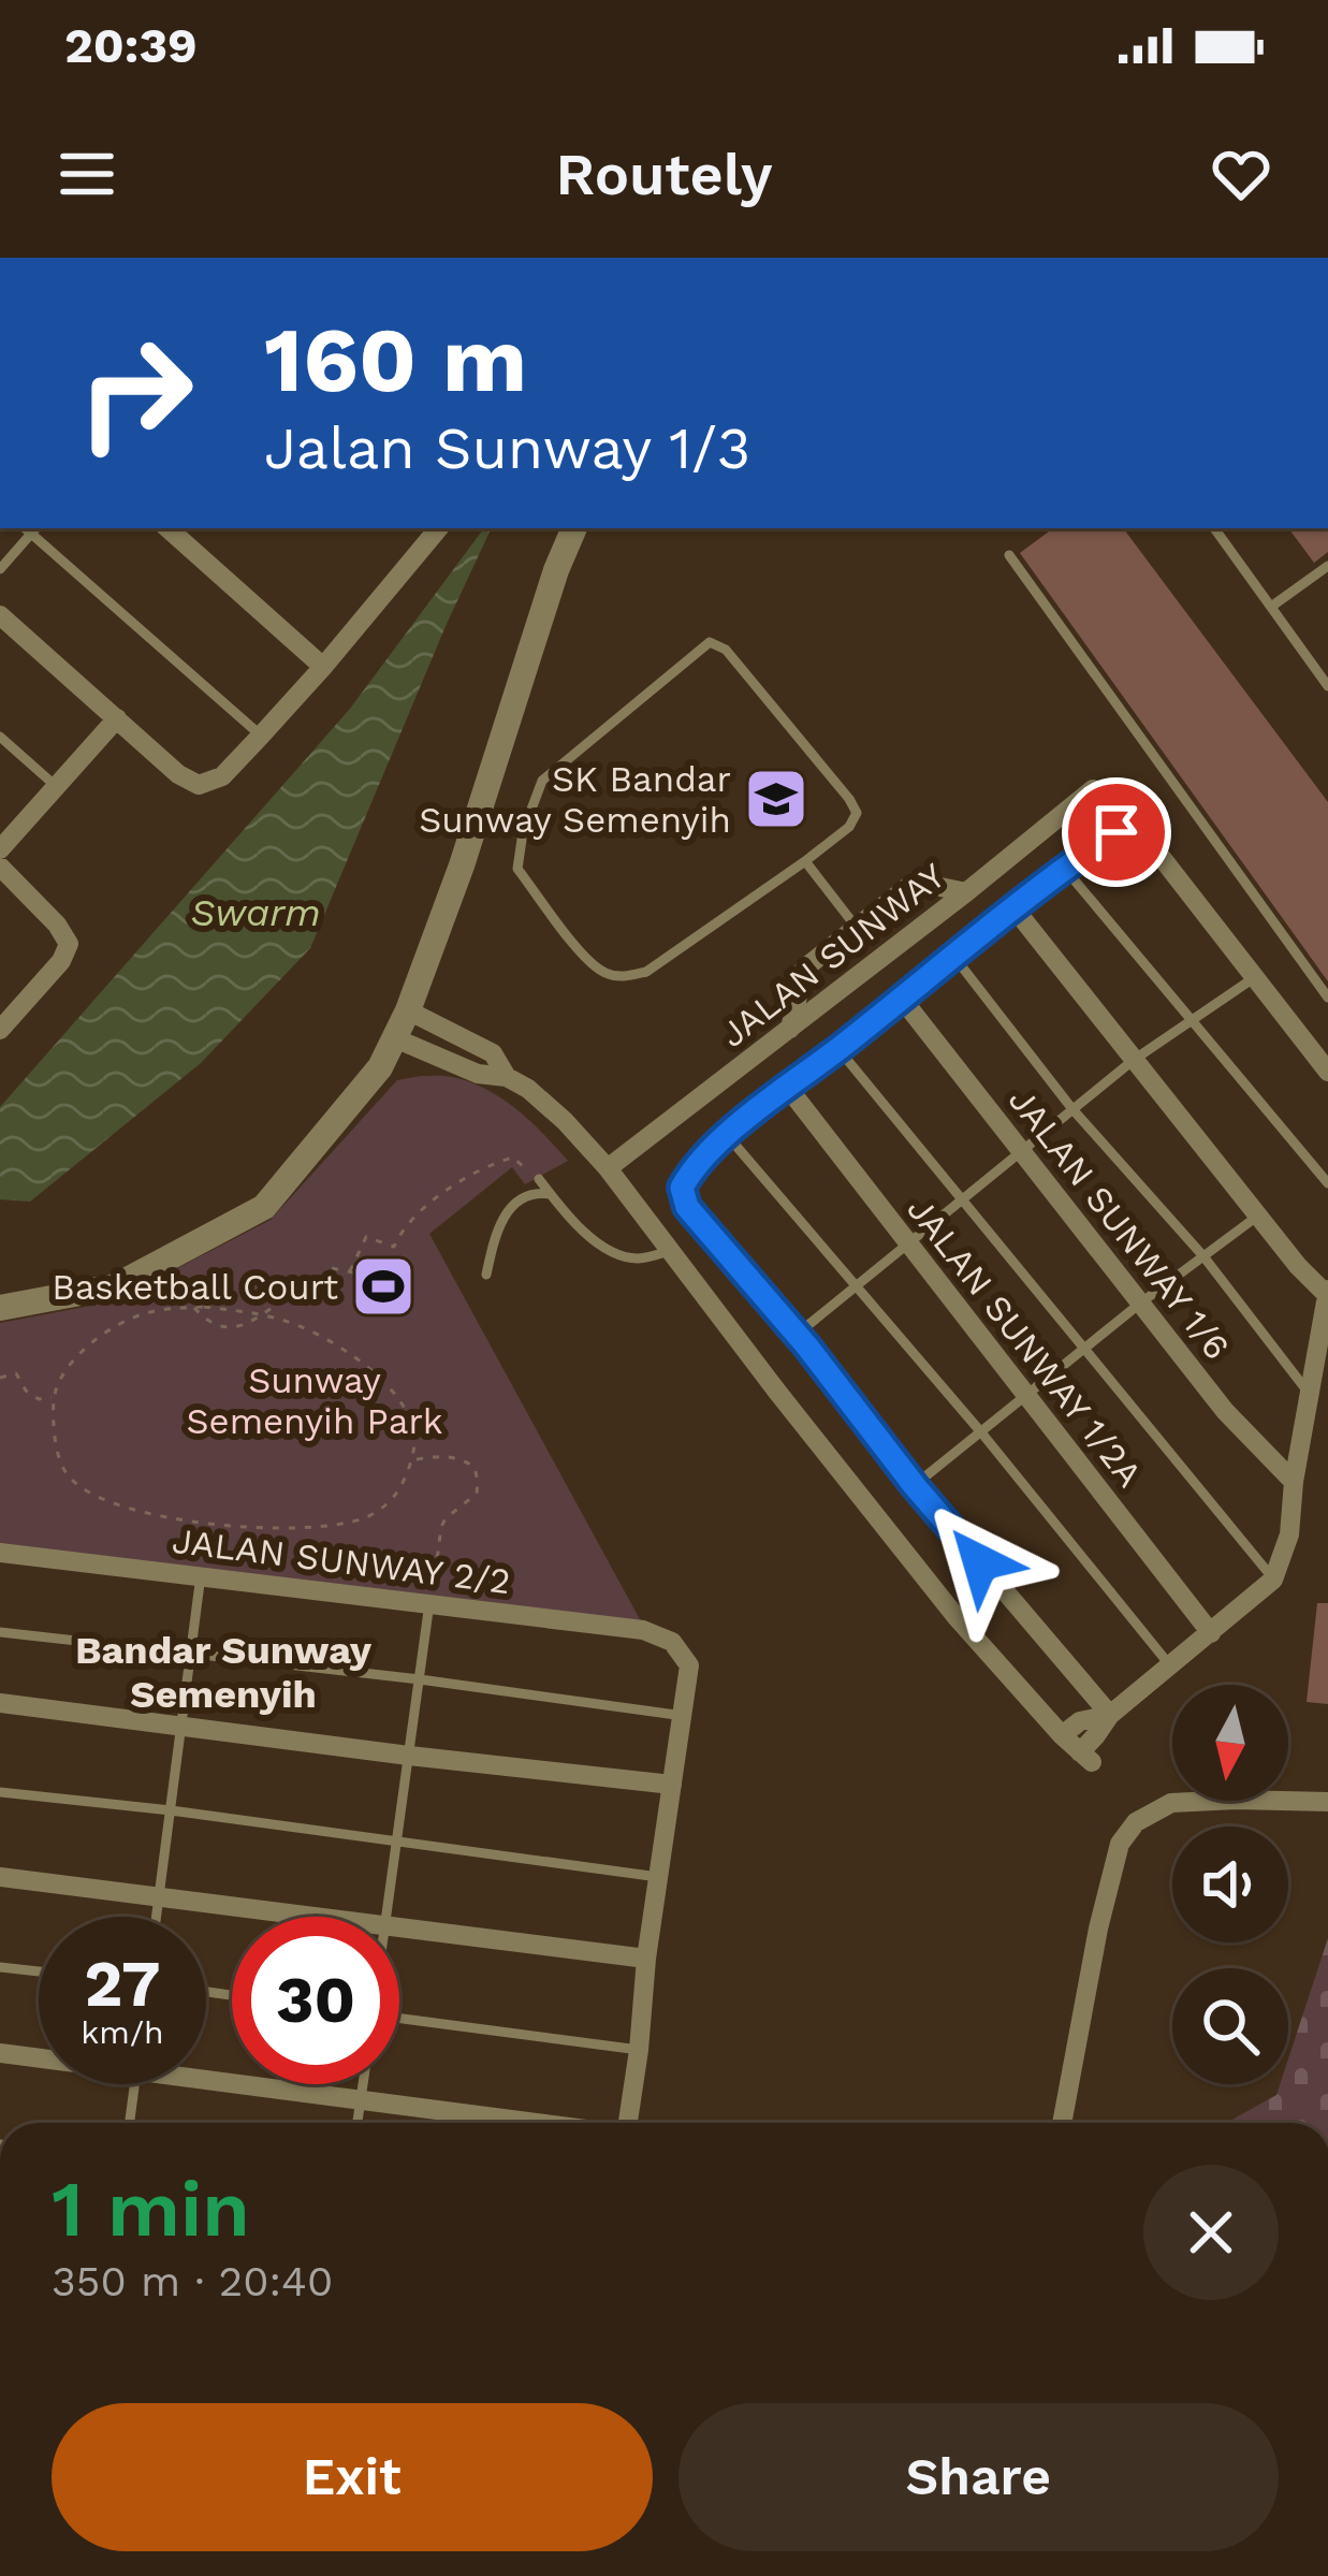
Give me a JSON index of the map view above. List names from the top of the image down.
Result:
{
  "streets": {
    "street": [
      "JALAN SUNWAY",
      "JALAN SUNWAY 1/6",
      "JALAN SUNWAY 1/2A",
      "JALAN SUNWAY 2/2"
    ]
  },
  "districts": ["Bandar Sunway Semenyih"],
  "water": ["Swarm"],
  "parks": ["Sunway Semenyih Park"],
  "places": {
    "school or university": ["SK Bandar Sunway Semenyih"],
    "sports": ["Basketball Court"]
  },
  "north": "bottom",
  "page": {
    "status": "20:39",
    "header": "Routely",
    "turn": ["160 m", "Jalan Sunway 1/3"],
    "speed": "27 km/h",
    "limit": "30",
    "heading": ["1 min", "350 m · 20:40"],
    "buttons": ["Exit", "Share"]
  }
}
